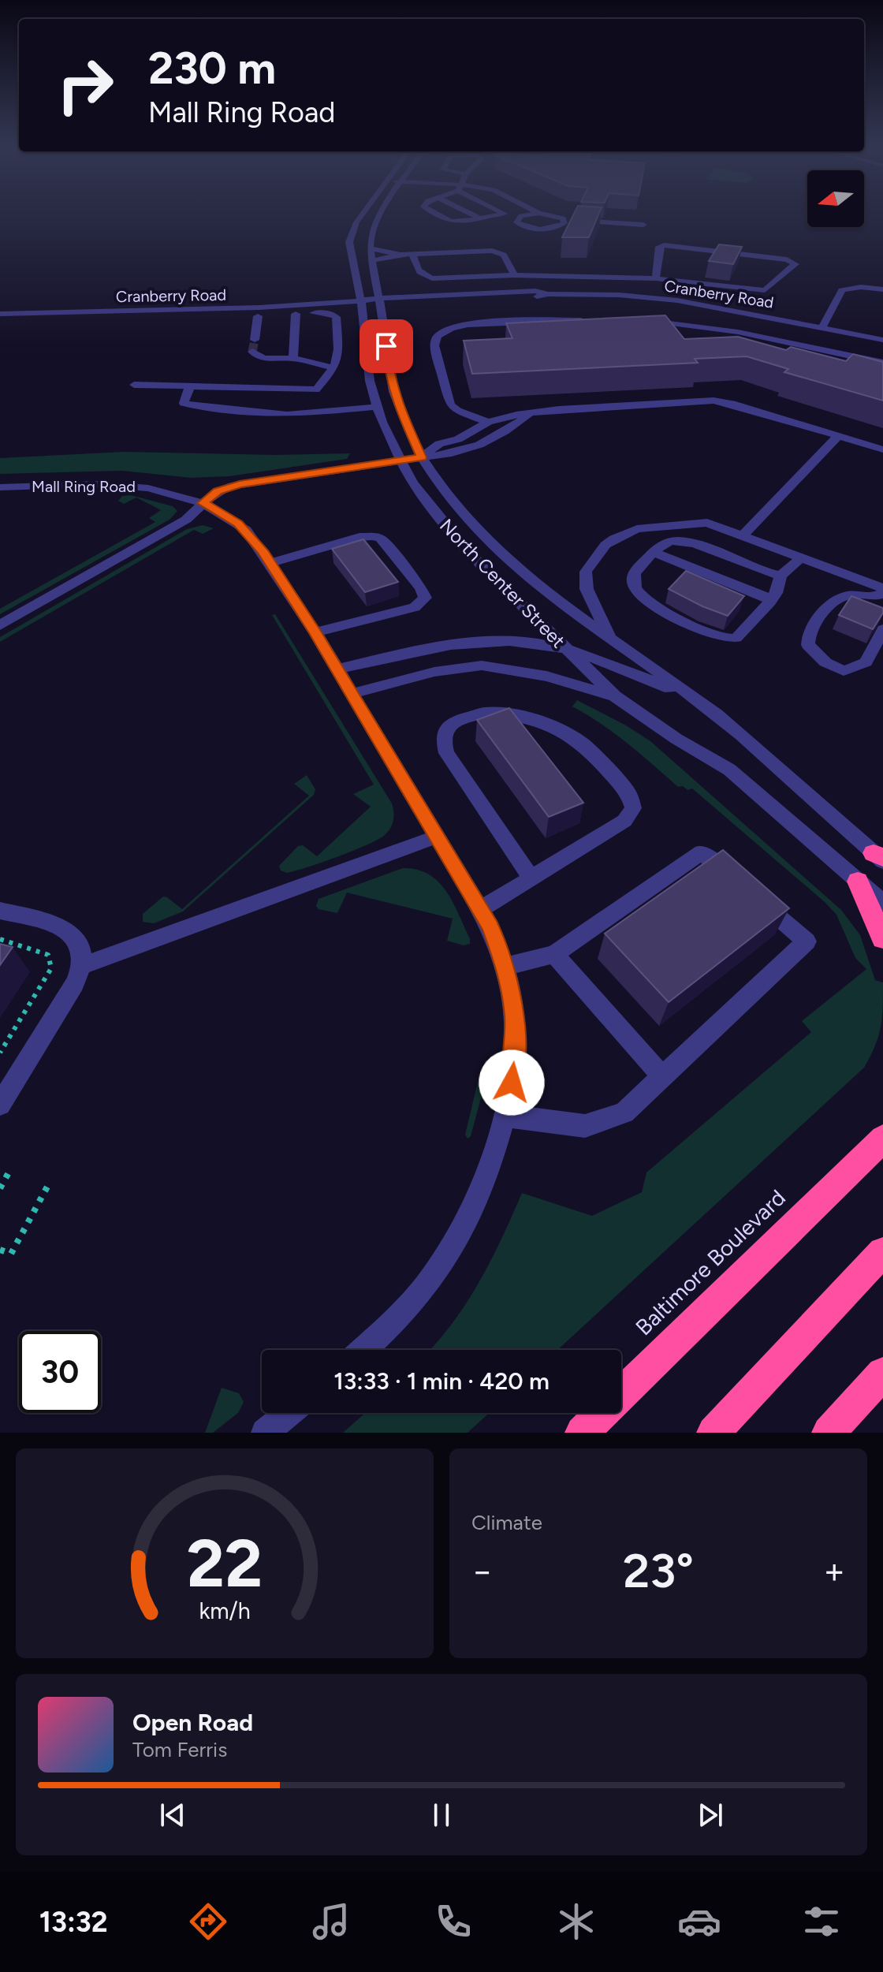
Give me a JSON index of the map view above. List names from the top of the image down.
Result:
{
  "streets": {
    "highway": ["Baltimore Boulevard"],
    "street": ["Cranberry Road", "Mall Ring Road", "North Center Street"]
  },
  "crossings": [
    ["Cranberry Road", "North Center Street"]
  ],
  "north": "left",
  "page": {
    "turn": ["230 m", "Mall Ring Road"],
    "limit": "30",
    "trip": "13:33 · 1 min · 420 m",
    "tile": "Climate",
    "heat": ["−", "23°", "+"],
    "song": ["Open Road", "Tom Ferris"],
    "tabs": "13:32",
    "gauge": ["22", "km/h"]
  }
}
